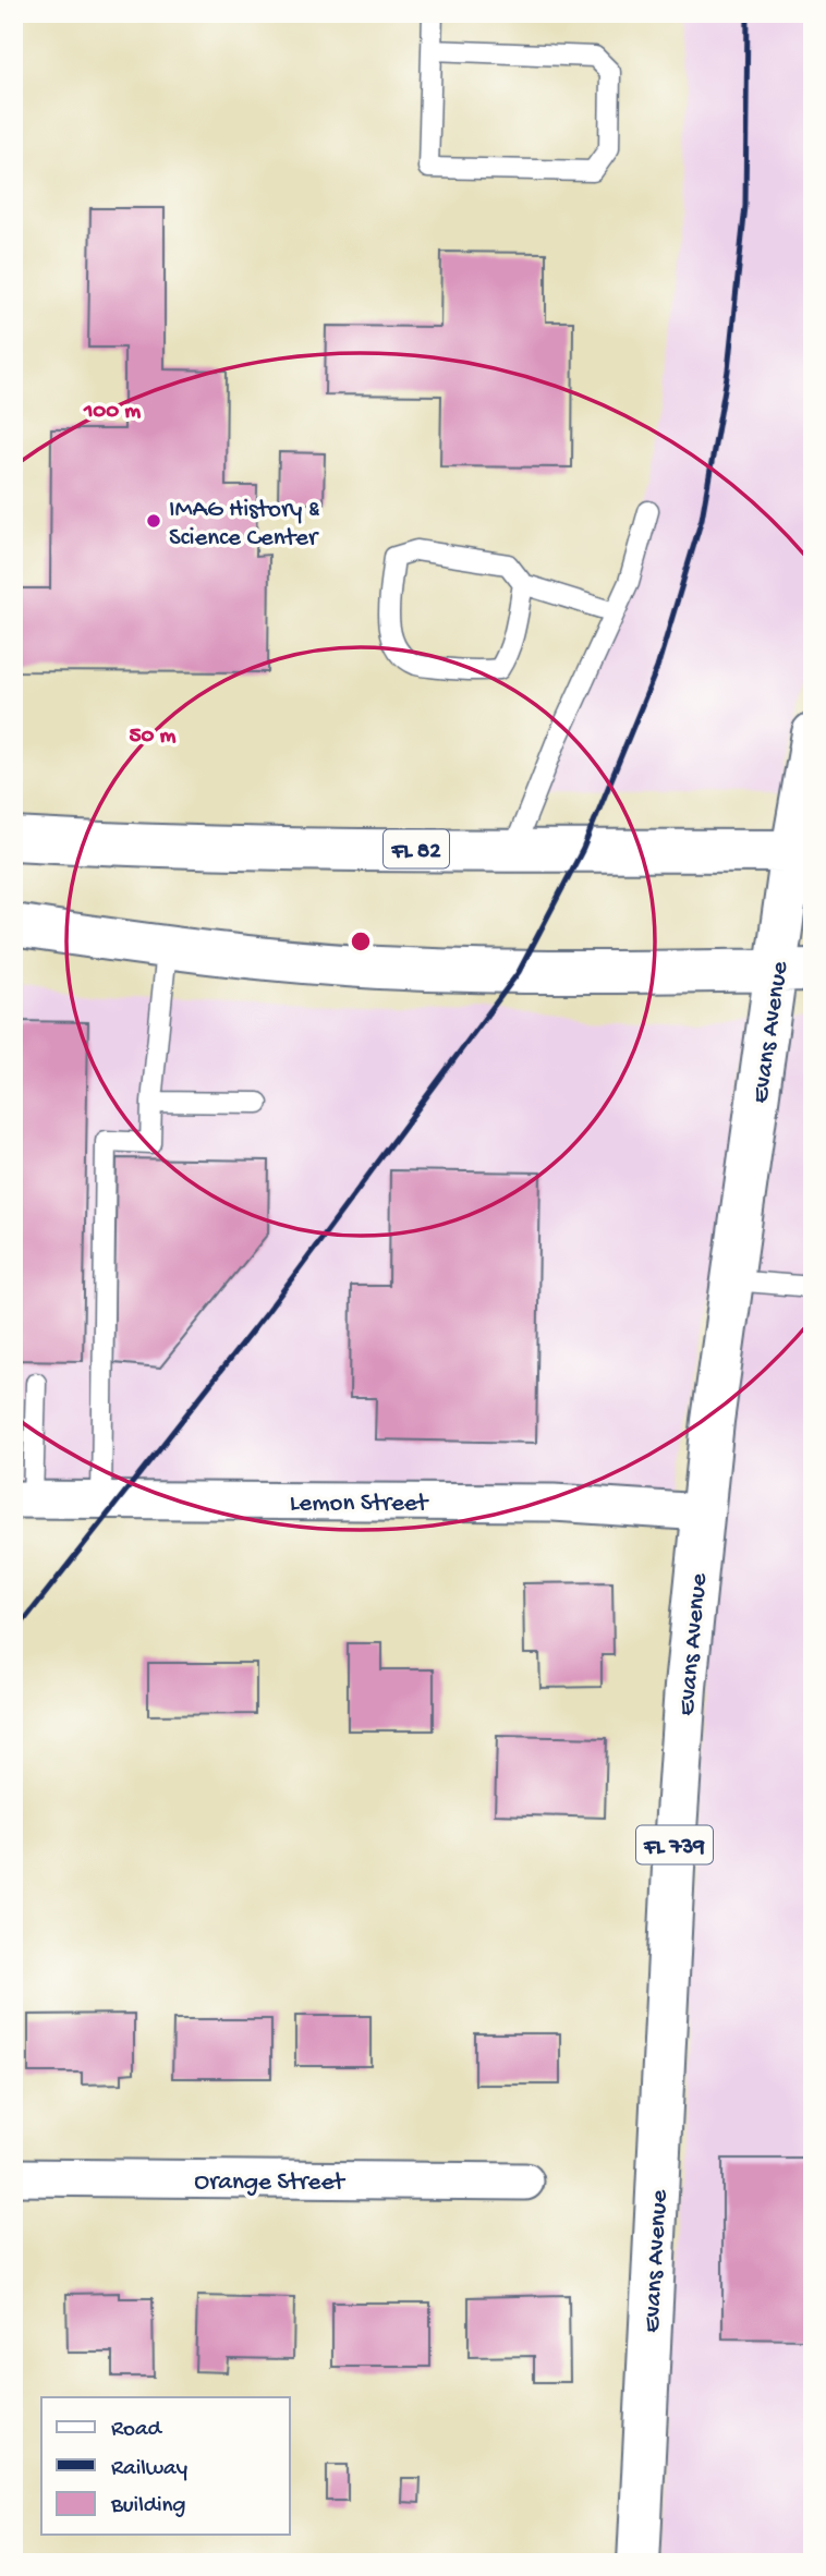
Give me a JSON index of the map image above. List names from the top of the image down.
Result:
{
  "streets": {
    "main road": ["FL 82", "Evans Avenue", "FL 739"],
    "street": ["Lemon Street", "Orange Street"]
  },
  "crossings": [
    ["FL 82", "Evans Avenue"],
    ["Evans Avenue", "Lemon Street"]
  ],
  "places": ["IMAG History & Science Center"],
  "legend": ["Road", "Railway", "Building"],
  "rings": ["100 m", "50 m"]
}
